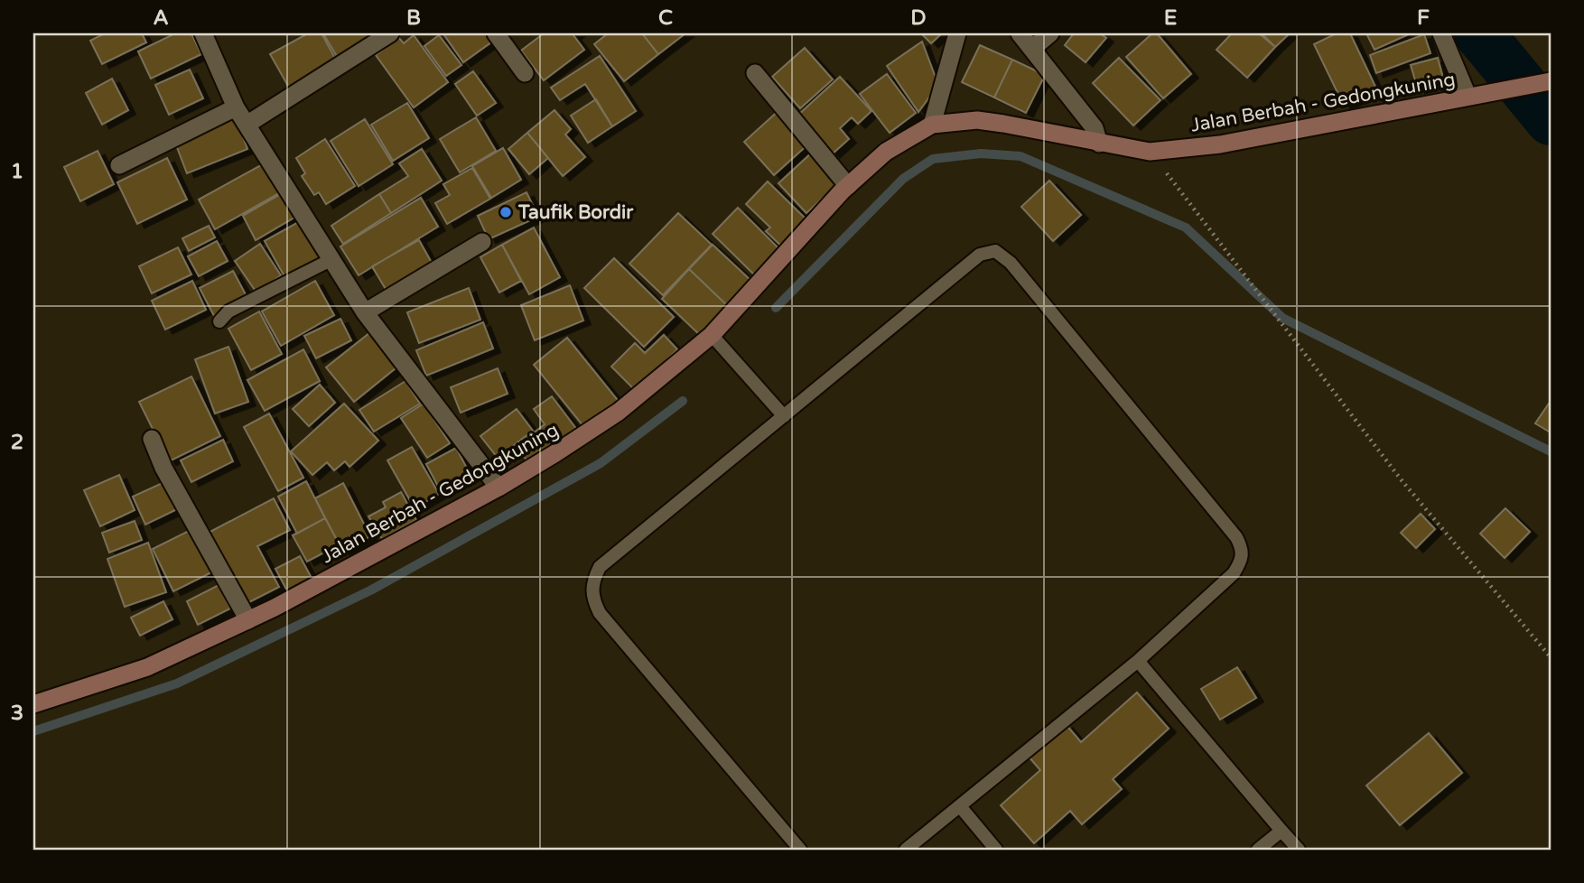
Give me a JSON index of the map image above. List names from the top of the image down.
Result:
{
  "streets": {
    "main road": ["Jalan Berbah - Gedongkuning"]
  },
  "places": ["Taufik Bordir"],
  "grid": {
    "columns": [
      "A",
      "B",
      "C",
      "D",
      "E",
      "F"
    ],
    "rows": ["1", "2", "3"]
  }
}
